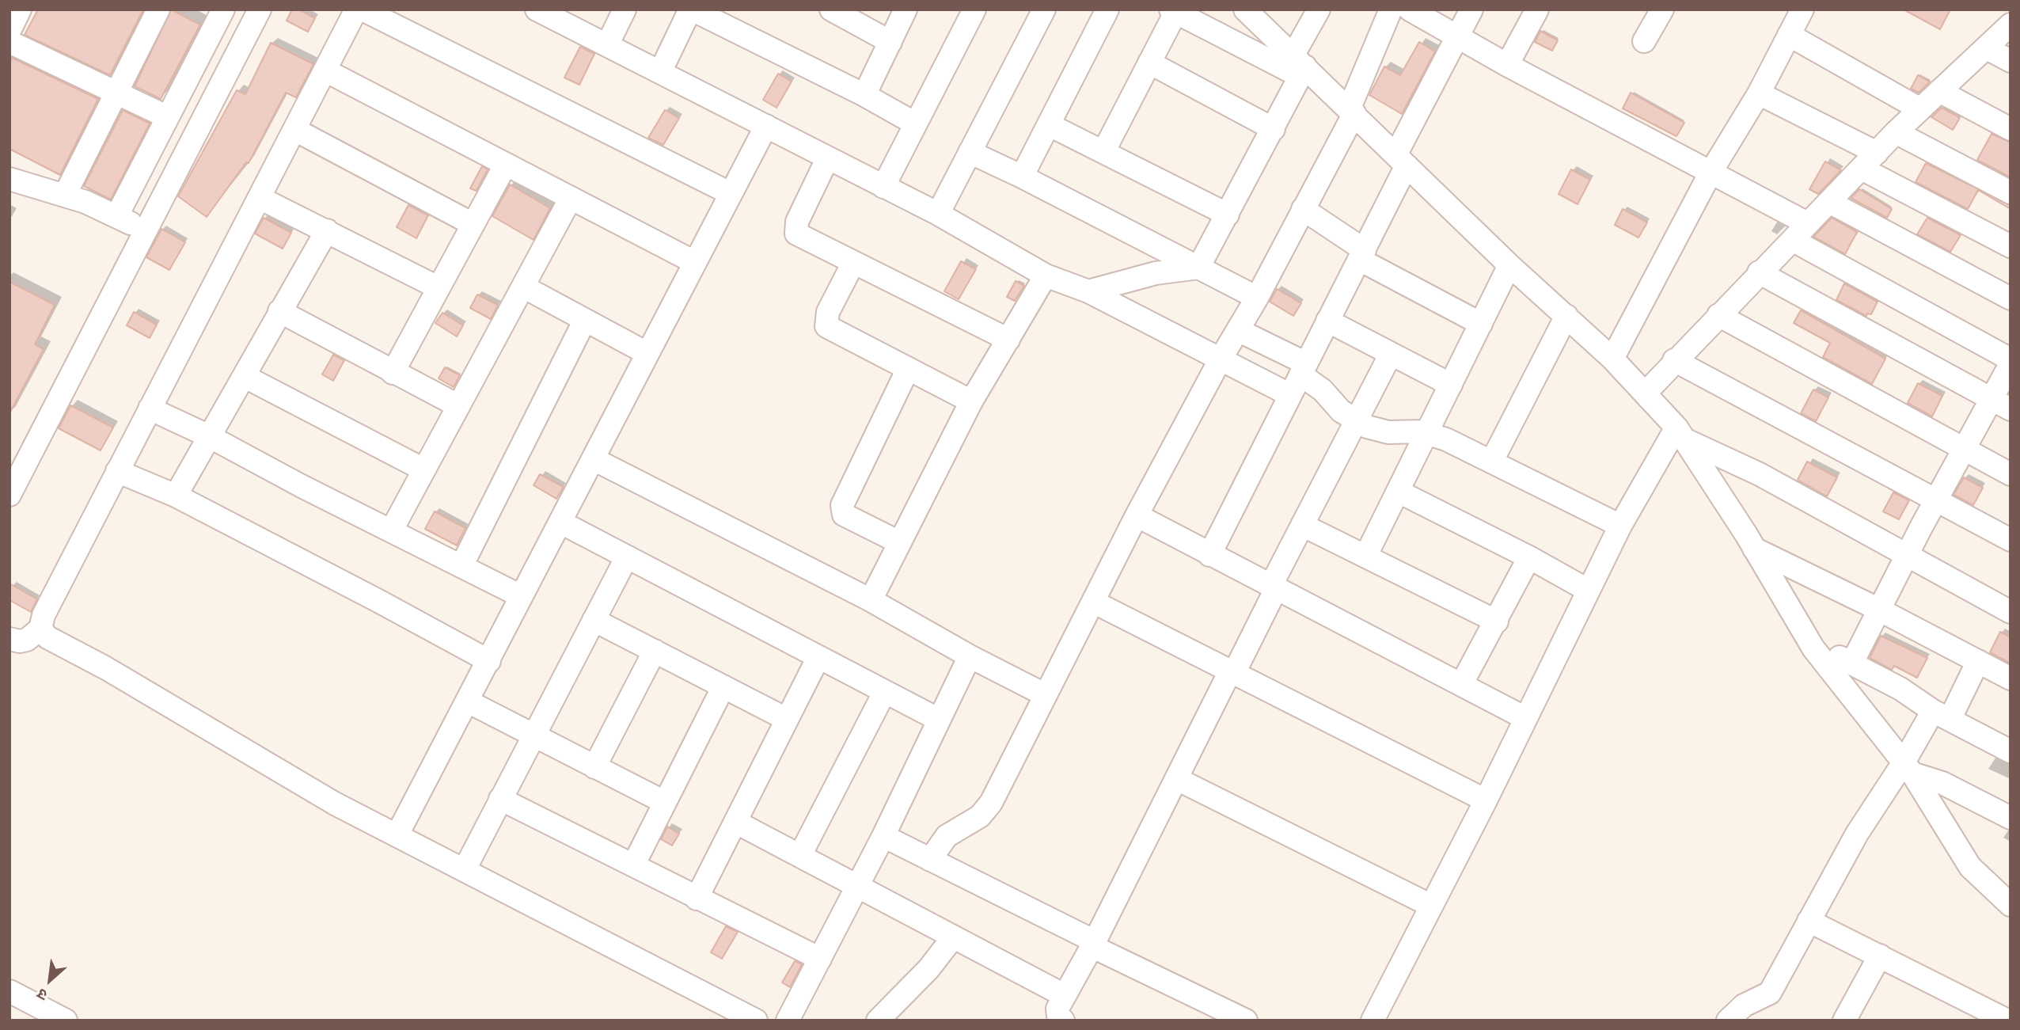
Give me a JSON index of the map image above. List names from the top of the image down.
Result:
{
  "north": "bottom left"
}
